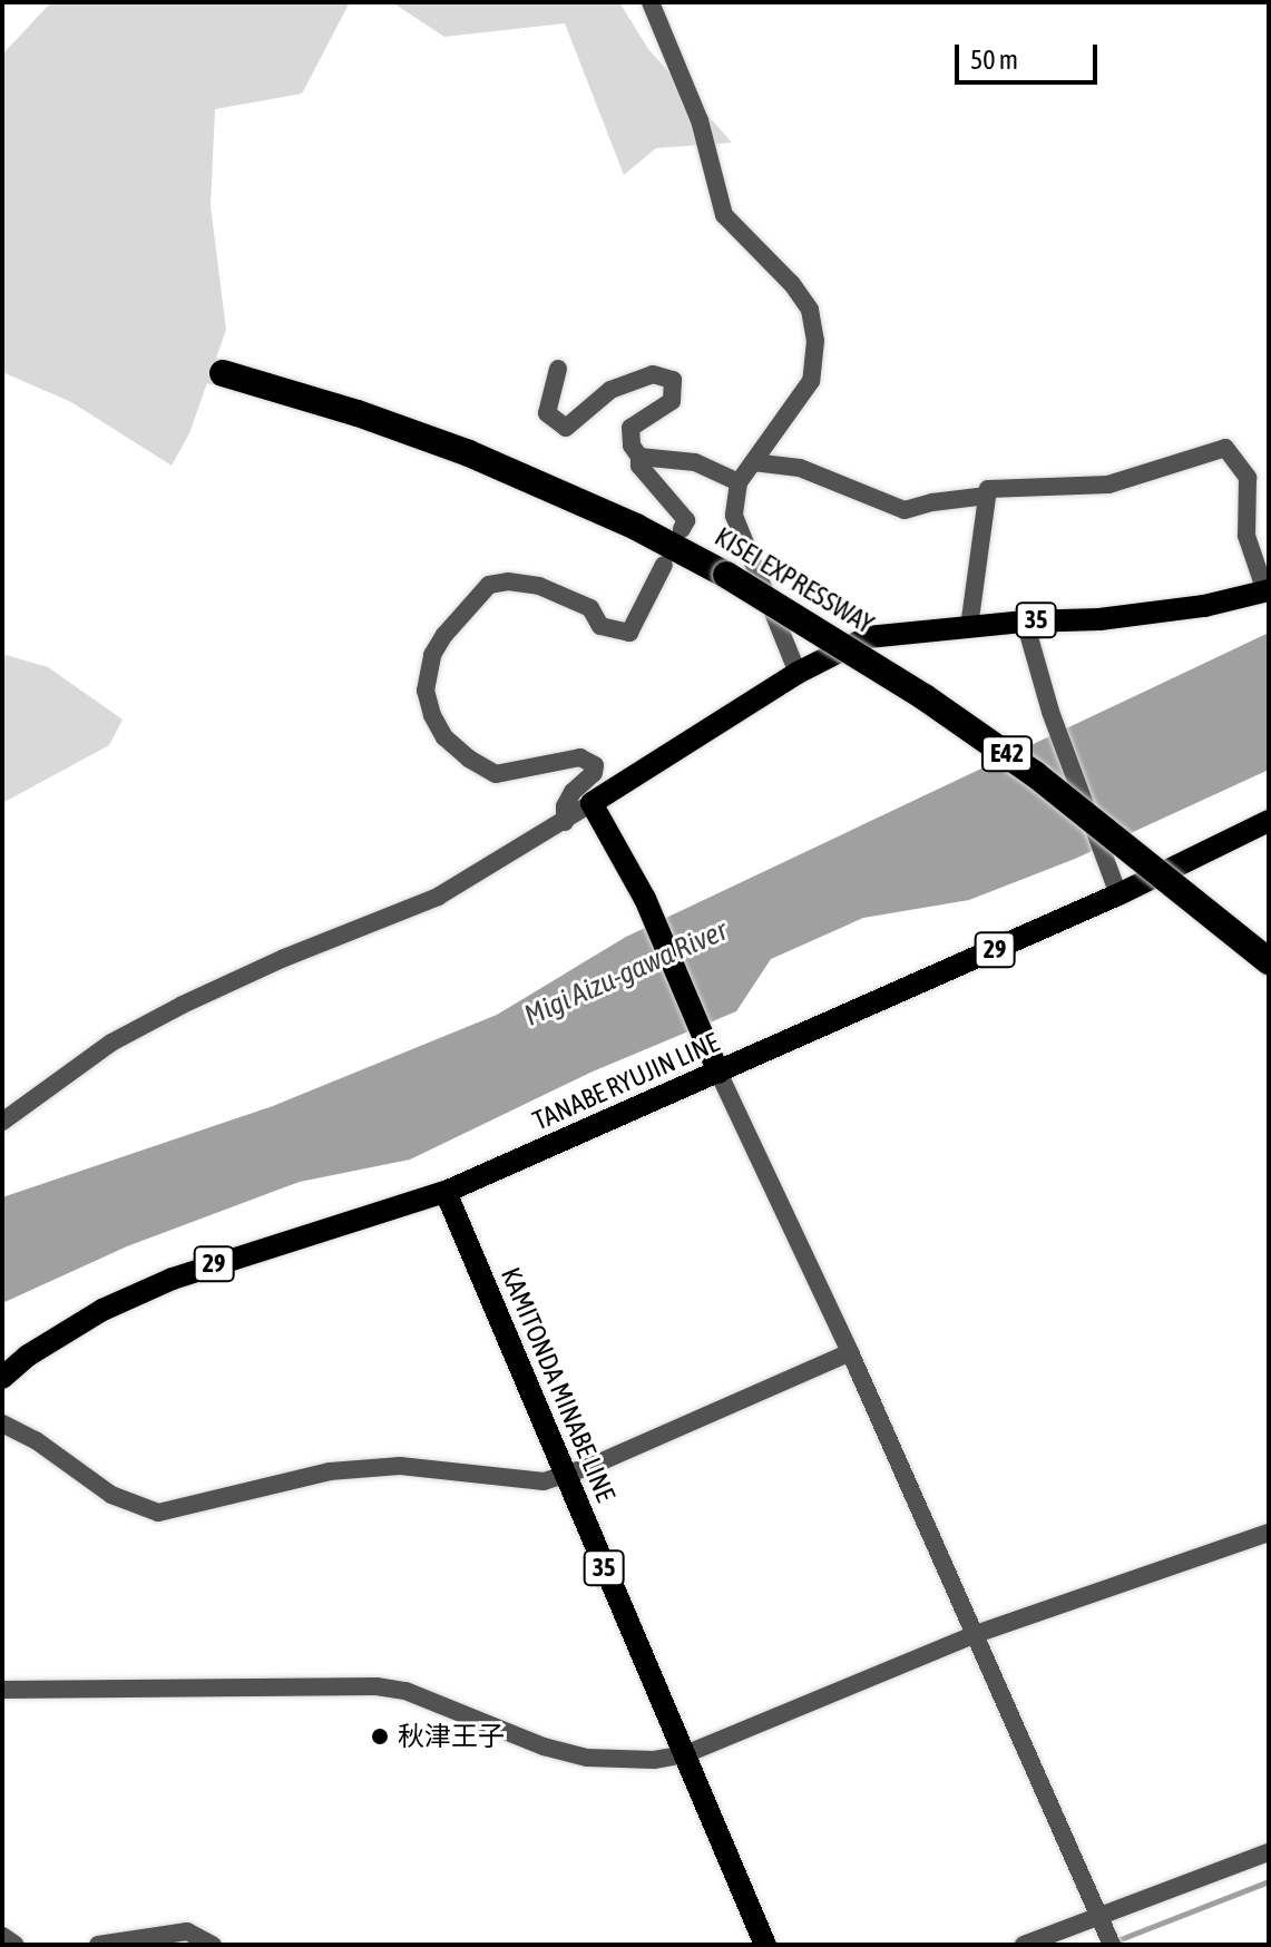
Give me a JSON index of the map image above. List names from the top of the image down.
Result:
{
  "streets": {
    "highway": ["KISEI EXPRESSWAY", "E42"],
    "main road": [
      "35",
      "29",
      "TANABE RYUJIN LINE",
      "KAMITONDA MINABE LINE"
    ]
  },
  "crossings": [
    ["TANABE RYUJIN LINE", "KAMITONDA MINABE LINE"]
  ],
  "water": ["Migi Aizu-gawa River"],
  "places": ["秋津王子"],
  "scale_bar": "50 m"
}
